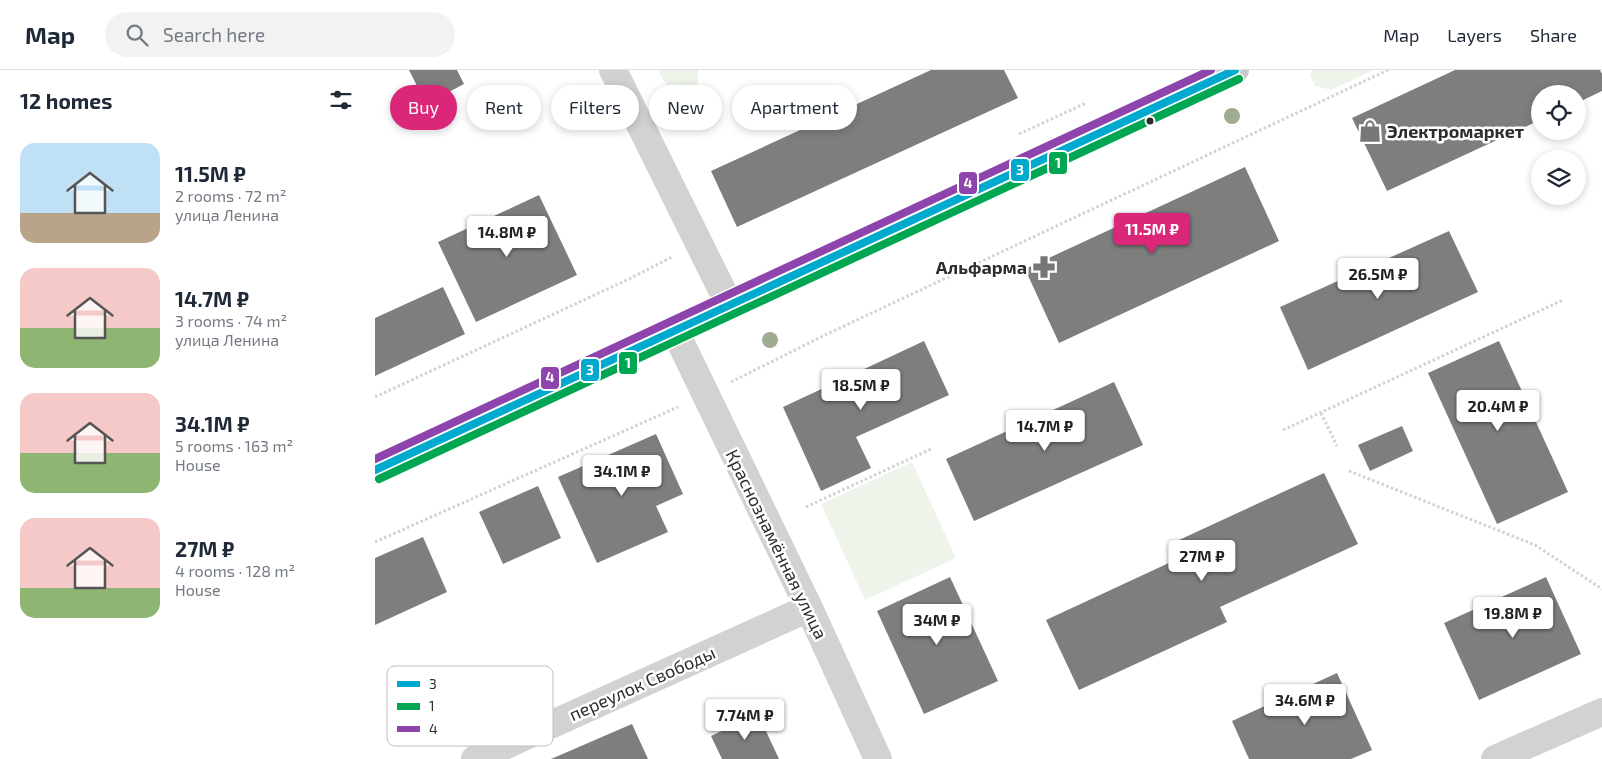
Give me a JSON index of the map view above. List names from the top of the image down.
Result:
{
  "streets": {
    "street": ["Краснознамённая улица", "переулок Свободы"]
  },
  "crossings": [
    ["Краснознамённая улица", "переулок Свободы"]
  ],
  "places": {
    "shop": ["Электромаркет"],
    "pharmacy": ["Альфарма"]
  },
  "lines": ["transit line 3", "transit line 4", "transit line 1"],
  "legend": ["3", "1", "4"],
  "page": {
    "header": "Map",
    "search": "Search here",
    "nav": ["Map", "Layers", "Share"],
    "heading": "12 homes",
    "chip": [
      "Buy",
      "Rent",
      "Filters",
      "New",
      "Apartment"
    ],
    "list": [
      {
        "name": "11.5M ₽",
        "note": "2 rooms · 72 m² · улица Ленина"
      },
      {
        "name": "14.7M ₽",
        "note": "3 rooms · 74 m² · улица Ленина"
      },
      {
        "name": "34.1M ₽",
        "note": "5 rooms · 163 m² · House"
      },
      {
        "name": "27M ₽",
        "note": "4 rooms · 128 m² · House"
      }
    ],
    "price": [
      "11.5M ₽",
      "14.8M ₽",
      "26.5M ₽",
      "18.5M ₽",
      "20.4M ₽",
      "14.7M ₽",
      "34.1M ₽",
      "27M ₽",
      "19.8M ₽",
      "34M ₽",
      "34.6M ₽",
      "7.74M ₽"
    ]
  }
}
